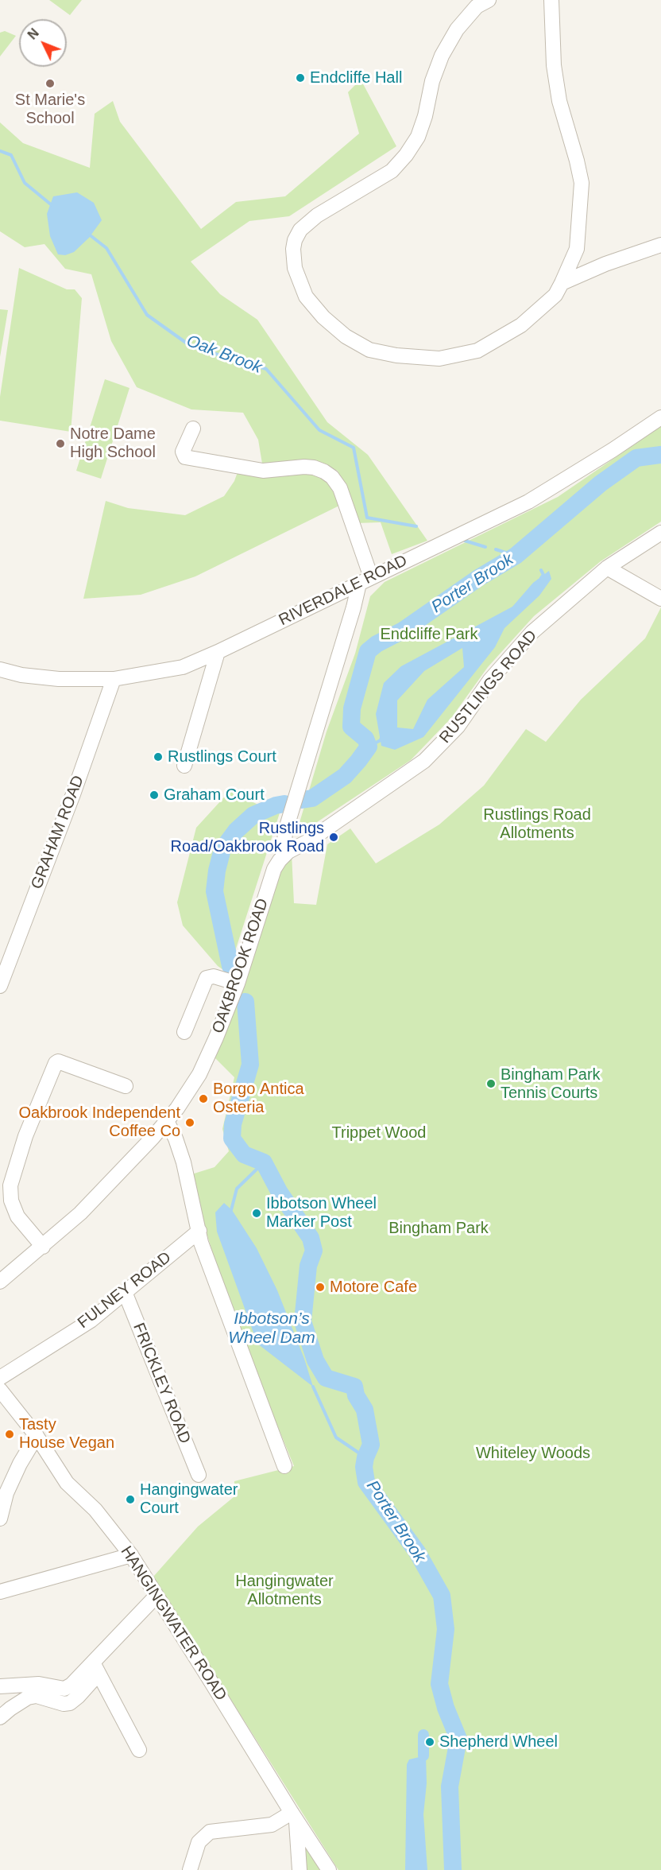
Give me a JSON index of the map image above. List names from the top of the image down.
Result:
{
  "streets": {
    "street": [
      "RIVERDALE ROAD",
      "RUSTLINGS ROAD",
      "GRAHAM ROAD",
      "OAKBROOK ROAD",
      "FULNEY ROAD",
      "FRICKLEY ROAD",
      "HANGINGWATER ROAD"
    ]
  },
  "crossings": [
    ["RIVERDALE ROAD", "GRAHAM ROAD"],
    ["RUSTLINGS ROAD", "OAKBROOK ROAD"],
    ["FULNEY ROAD", "FRICKLEY ROAD"]
  ],
  "water": ["Oak Brook", "Porter Brook", "Ibbotson’s Wheel Dam"],
  "parks": [
    "Endcliffe Park",
    "Rustlings Road Allotments",
    "Trippet Wood",
    "Bingham Park",
    "Whiteley Woods",
    "Hangingwater Allotments"
  ],
  "places": [
    "Endcliffe Hall",
    "St Marie's School",
    "Notre Dame High School",
    "Rustlings Court",
    "Graham Court",
    "Rustlings Road/Oakbrook Road",
    "Bingham Park Tennis Courts",
    "Borgo Antica Osteria",
    "Oakbrook Independent Coffee Co",
    "Ibbotson Wheel Marker Post",
    "Motore Cafe",
    "Tasty House Vegan",
    "Hangingwater Court",
    "Shepherd Wheel"
  ],
  "north": "top left"
}
